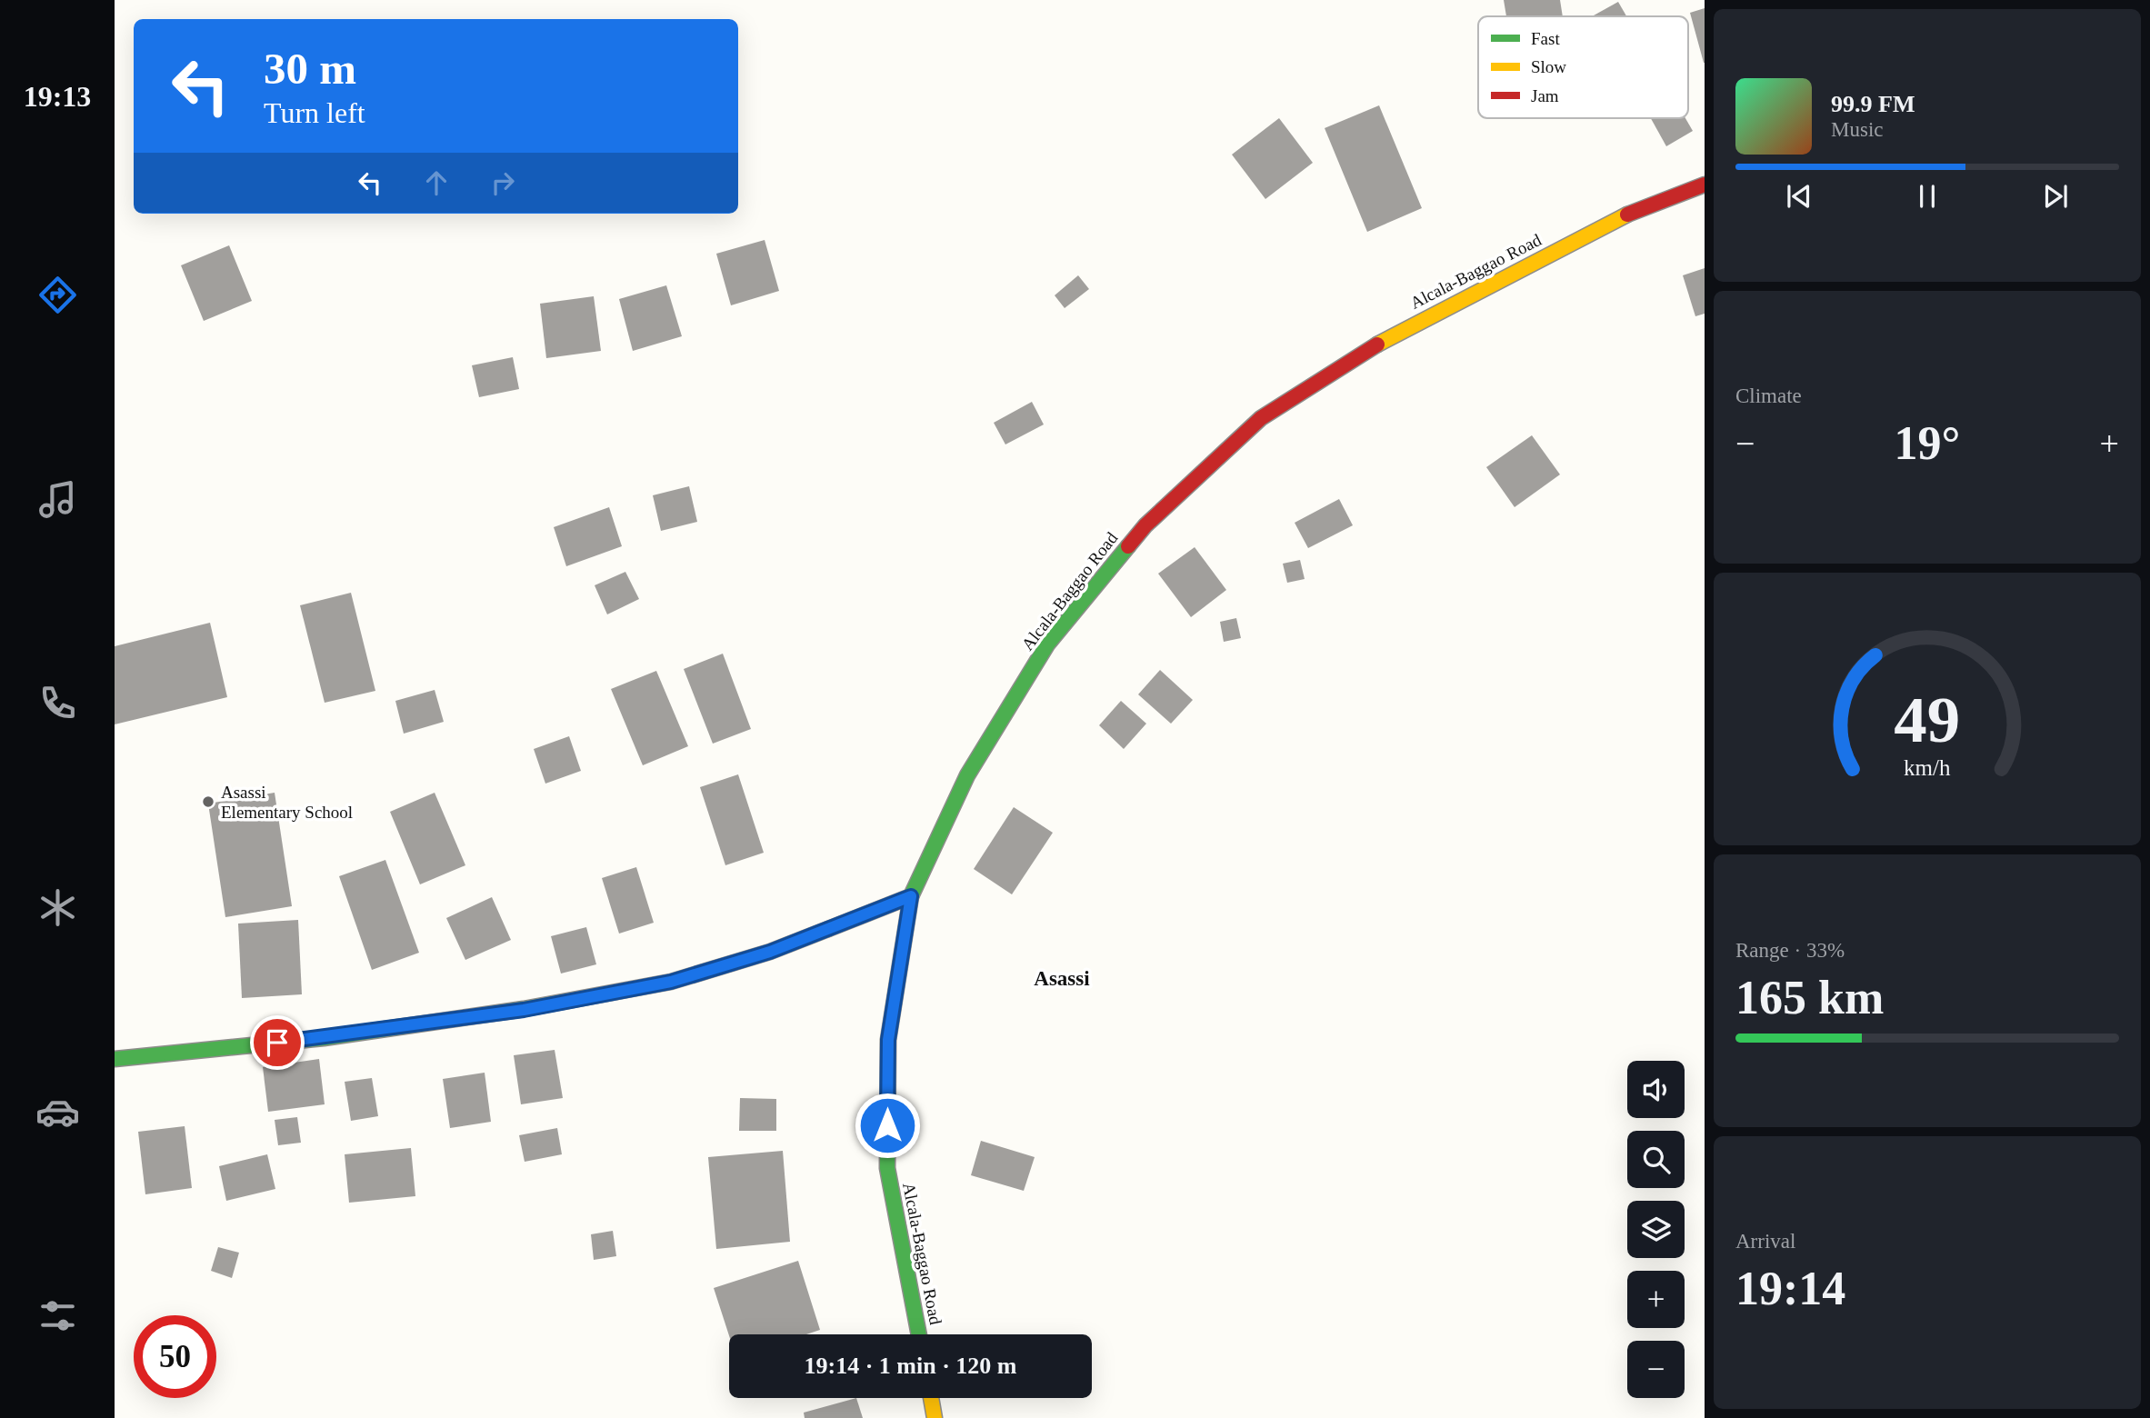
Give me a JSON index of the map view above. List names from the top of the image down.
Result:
{
  "streets": {
    "main road": ["Alcala-Baggao Road"]
  },
  "districts": ["Asassi"],
  "places": ["Asassi Elementary School"],
  "legend": ["Fast", "Slow", "Jam"],
  "page": {
    "tabs": "19:13",
    "turn": ["30 m", "Turn left"],
    "song": ["99.9 FM", "Music"],
    "tile": [
      "Climate",
      ["Range · 33%", "165 km"],
      ["Arrival", "19:14"]
    ],
    "heat": ["−", "19°", "+"],
    "map_buttons": ["+", "−"],
    "limit": "50",
    "trip": "19:14 · 1 min · 120 m",
    "gauge": ["49", "km/h"]
  }
}
